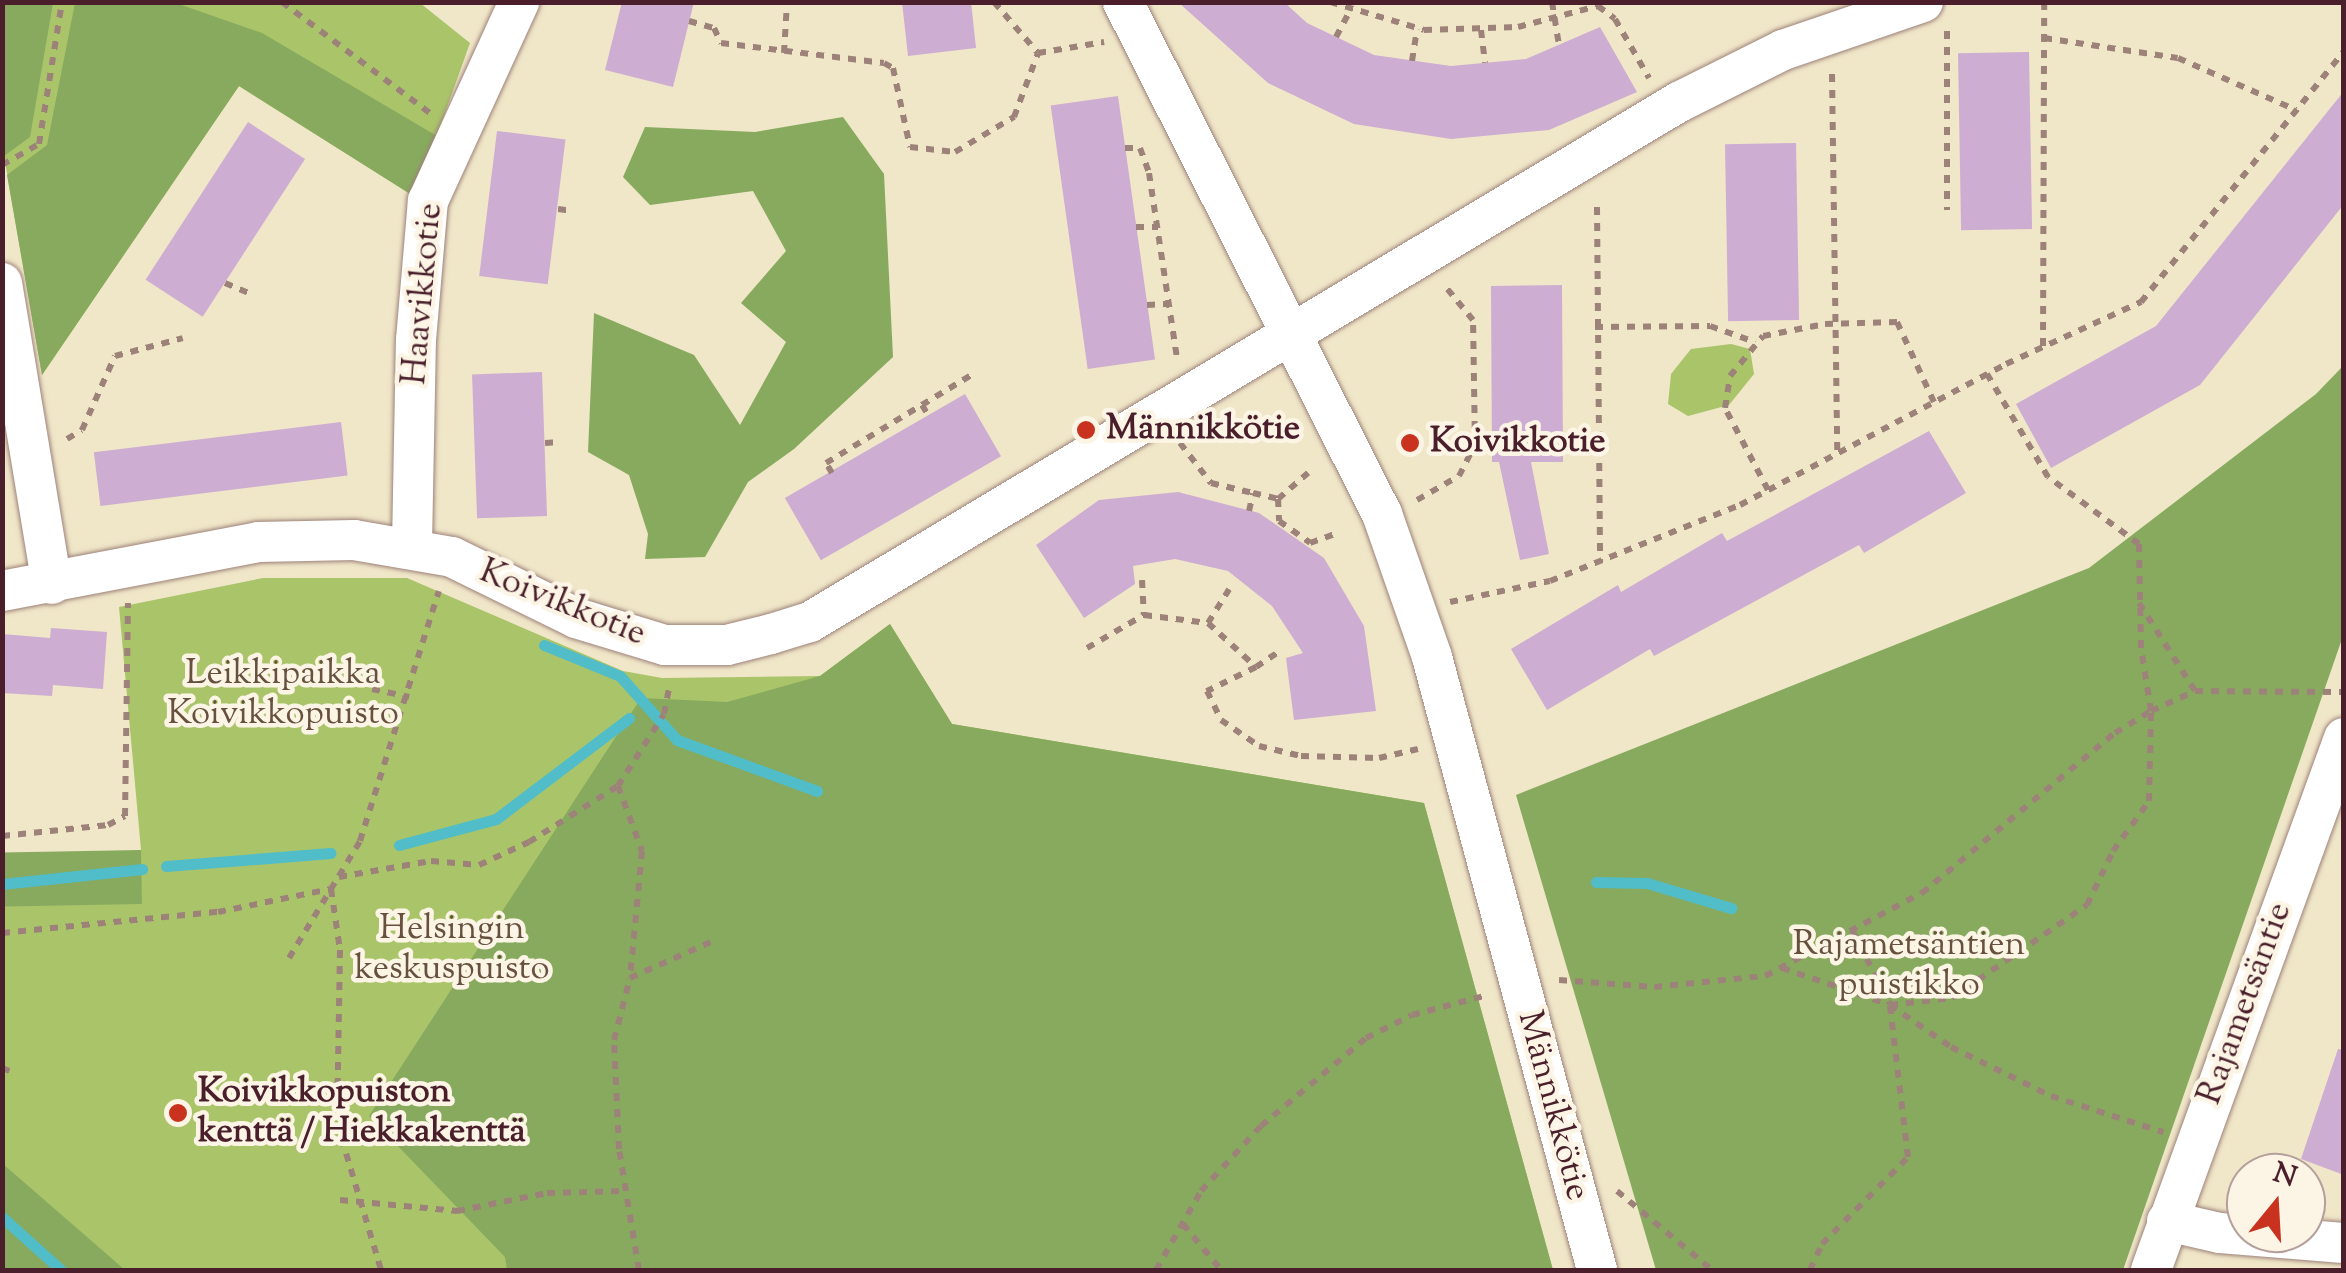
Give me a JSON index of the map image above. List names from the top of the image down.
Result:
{
  "streets": {
    "street": [
      "Haavikkotie",
      "Koivikkotie",
      "Rajametsäntie",
      "Männikkötie"
    ]
  },
  "crossings": [
    ["Haavikkotie", "Koivikkotie"],
    ["Koivikkotie", "Männikkötie"]
  ],
  "parks": ["Leikkipaikka Koivikkopuisto", "Helsingin keskuspuisto", "Rajametsäntien puistikko"],
  "places": ["Männikkötie", "Koivikkotie", "Koivikkopuiston kenttä / Hiekkakenttä"],
  "north": "top"
}
